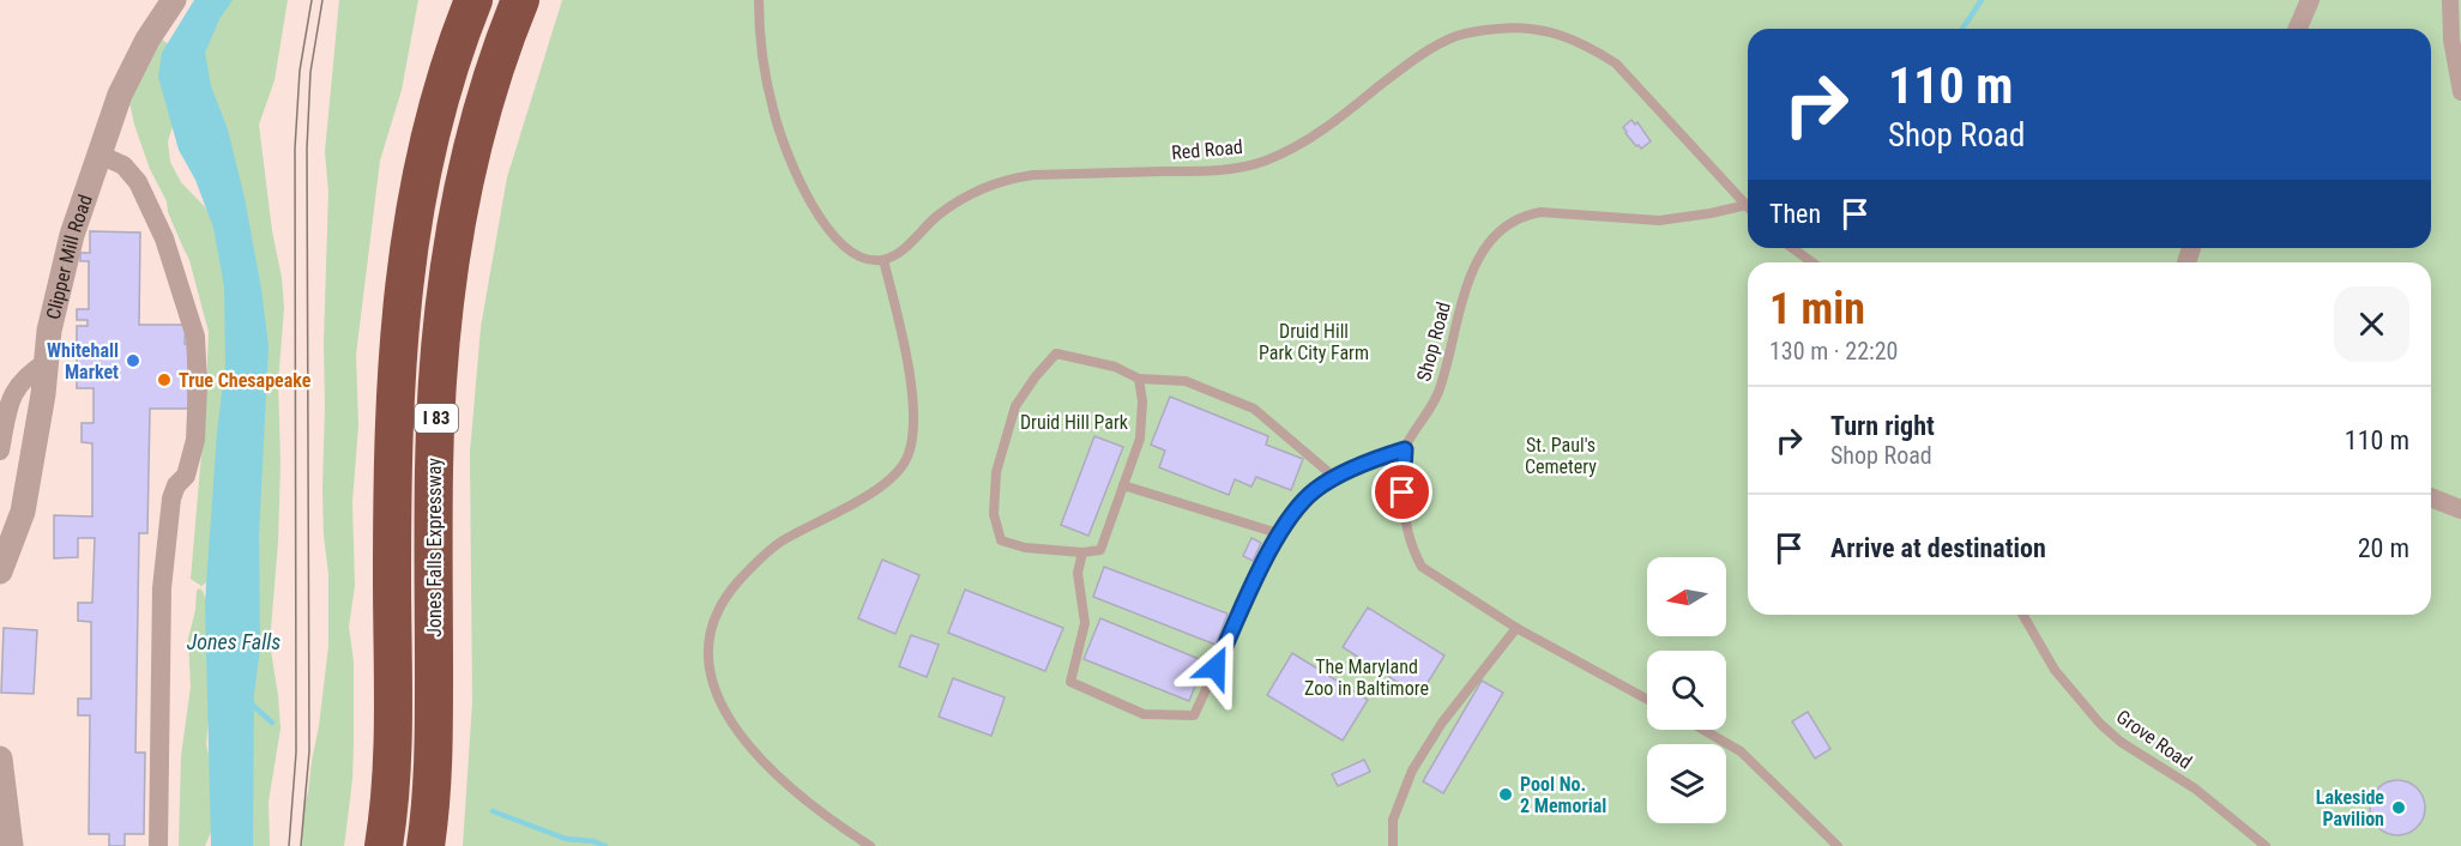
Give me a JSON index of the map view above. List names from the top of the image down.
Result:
{
  "streets": {
    "highway": ["I 83", "Jones Falls Expressway"],
    "street": ["Clipper Mill Road"],
    "lane": ["Red Road", "Shop Road", "Grove Road"]
  },
  "crossings": [
    ["Red Road", "Shop Road"]
  ],
  "water": ["Jones Falls"],
  "parks": [
    "Druid Hill Park City Farm",
    "Druid Hill Park",
    "St. Paul's Cemetery",
    "The Maryland Zoo in Baltimore"
  ],
  "places": [
    "Whitehall Market",
    "True Chesapeake",
    "Pool No. 2 Memorial",
    "Lakeside Pavilion"
  ],
  "north": "left",
  "page": {
    "turn": ["110 m", "Shop Road"],
    "then": "Then",
    "heading": ["1 min", "130 m · 22:20"],
    "list": [
      {
        "name": "Turn right",
        "note": "Shop Road",
        "value": "110 m"
      },
      {
        "name": "Arrive at destination",
        "value": "20 m"
      }
    ]
  }
}
